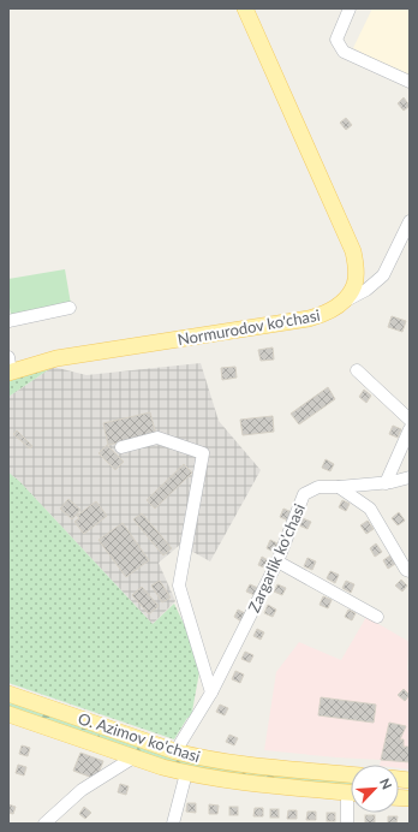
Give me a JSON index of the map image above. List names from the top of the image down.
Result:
{
  "streets": {
    "main road": ["Normurodov ko'chasi", "O. Azimov ko'chasi"],
    "street": ["Zargarlik ko'chasi"]
  },
  "crossings": [
    ["Zargarlik ko'chasi", "O. Azimov ko'chasi"]
  ],
  "north": "top right"
}
